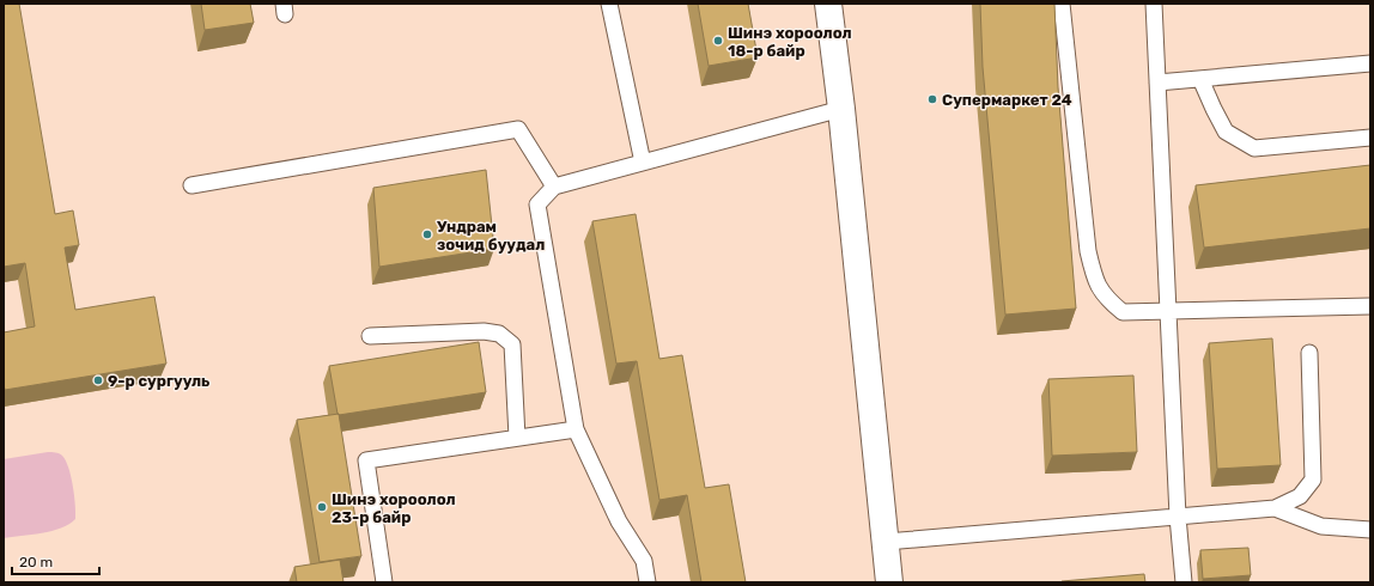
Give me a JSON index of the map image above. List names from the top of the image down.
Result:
{
  "places": [
    "Шинэ хороолол 18-р байр",
    "Супермаркет 24",
    "Ундрам зочид буудал",
    "9-р сургууль",
    "Шинэ хороолол 23-р байр"
  ],
  "scale_bar": "20 m"
}
